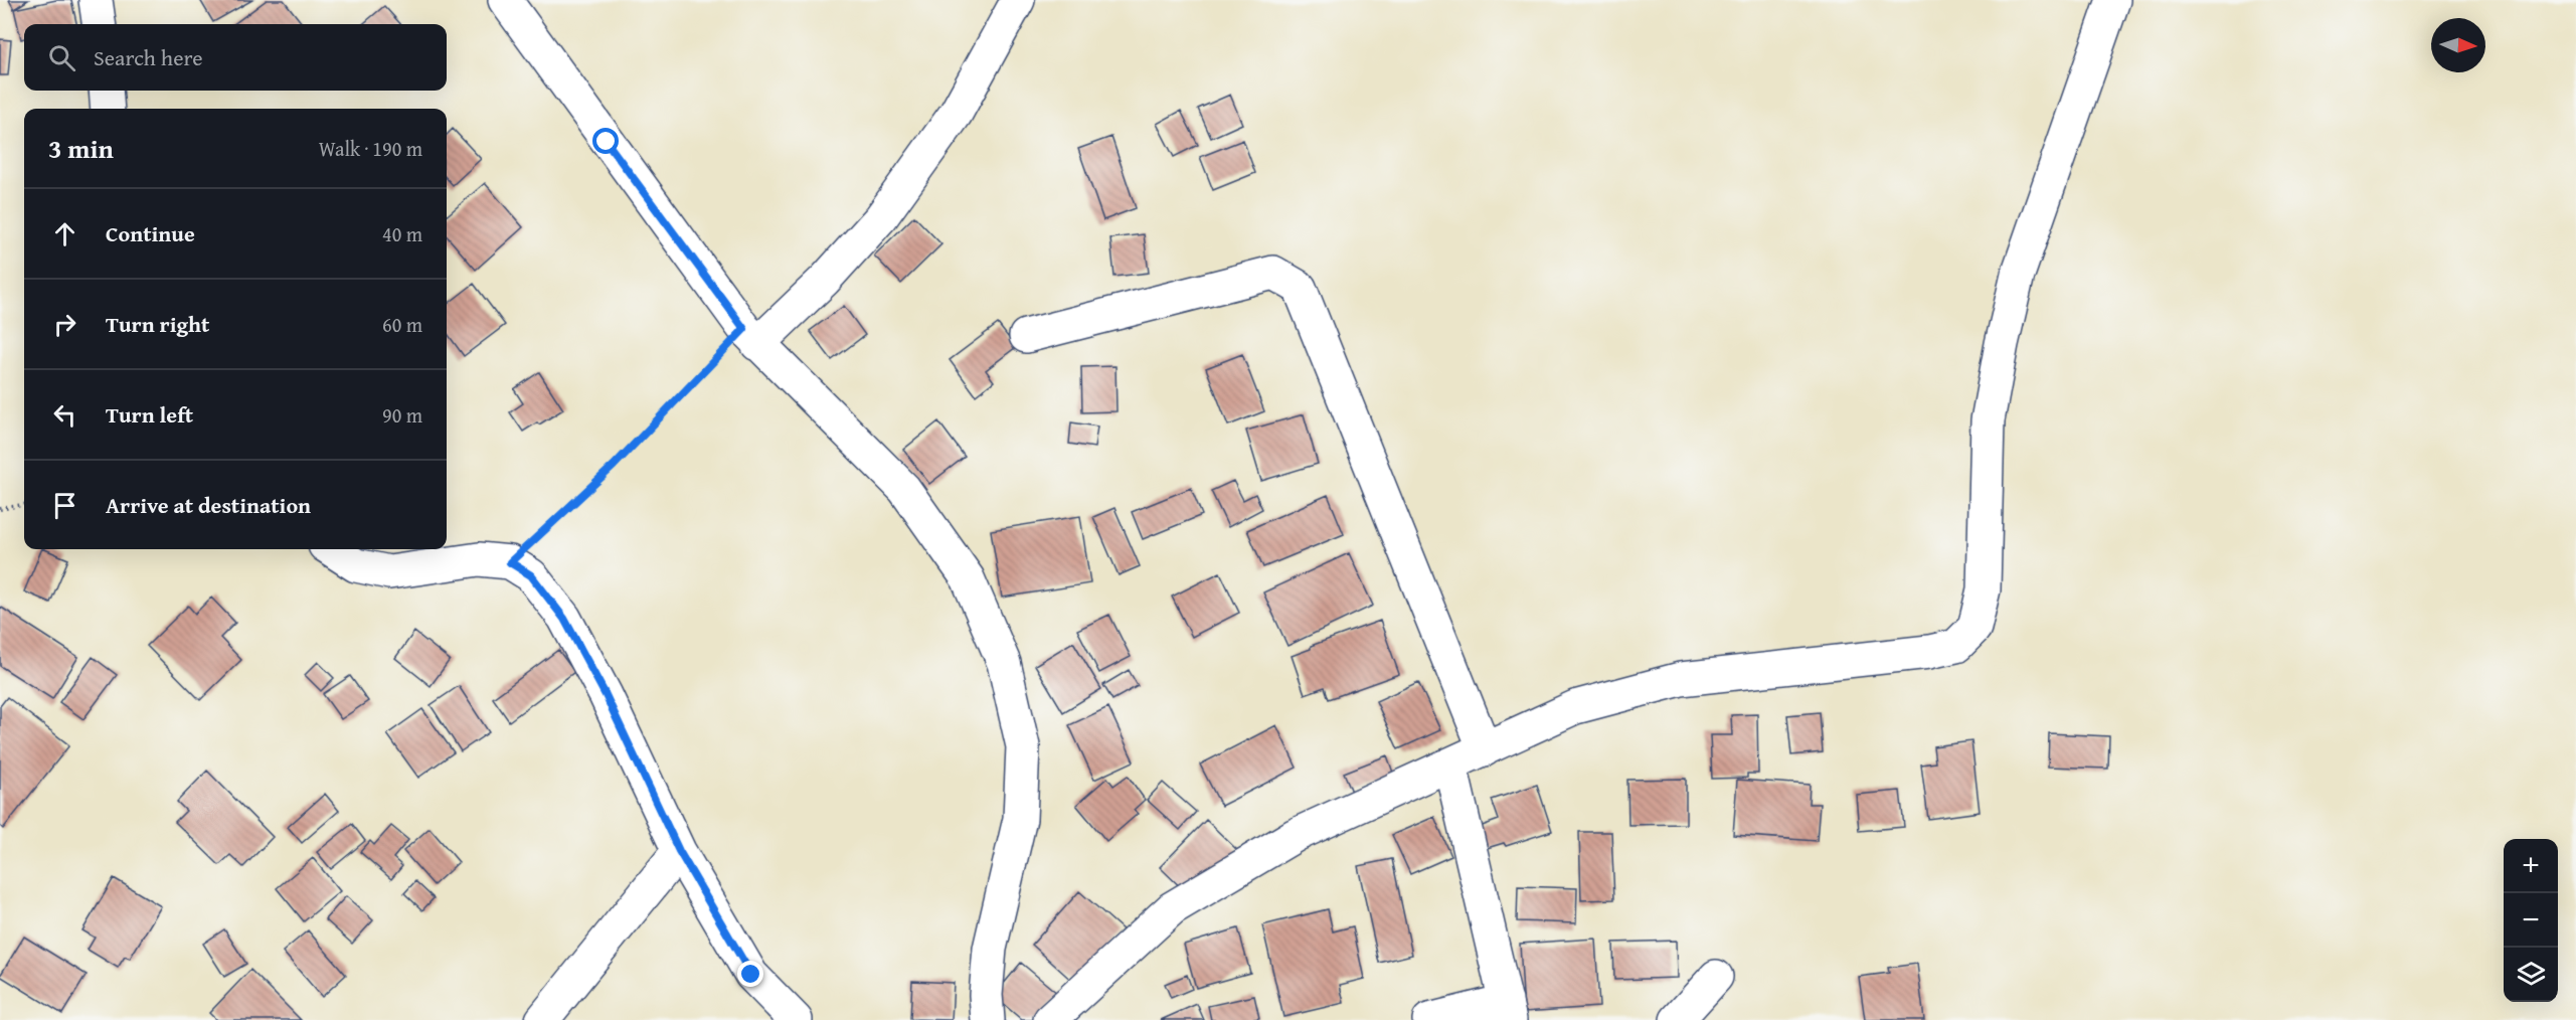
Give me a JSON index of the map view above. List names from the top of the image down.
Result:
{
  "north": "right",
  "page": {
    "search": "Search here",
    "heading": ["3 min", "Walk · 190 m"],
    "list": [
      ["Continue", "40 m"],
      ["Turn right", "60 m"],
      ["Turn left", "90 m"],
      "Arrive at destination"
    ],
    "map_buttons": ["+", "−"]
  }
}
